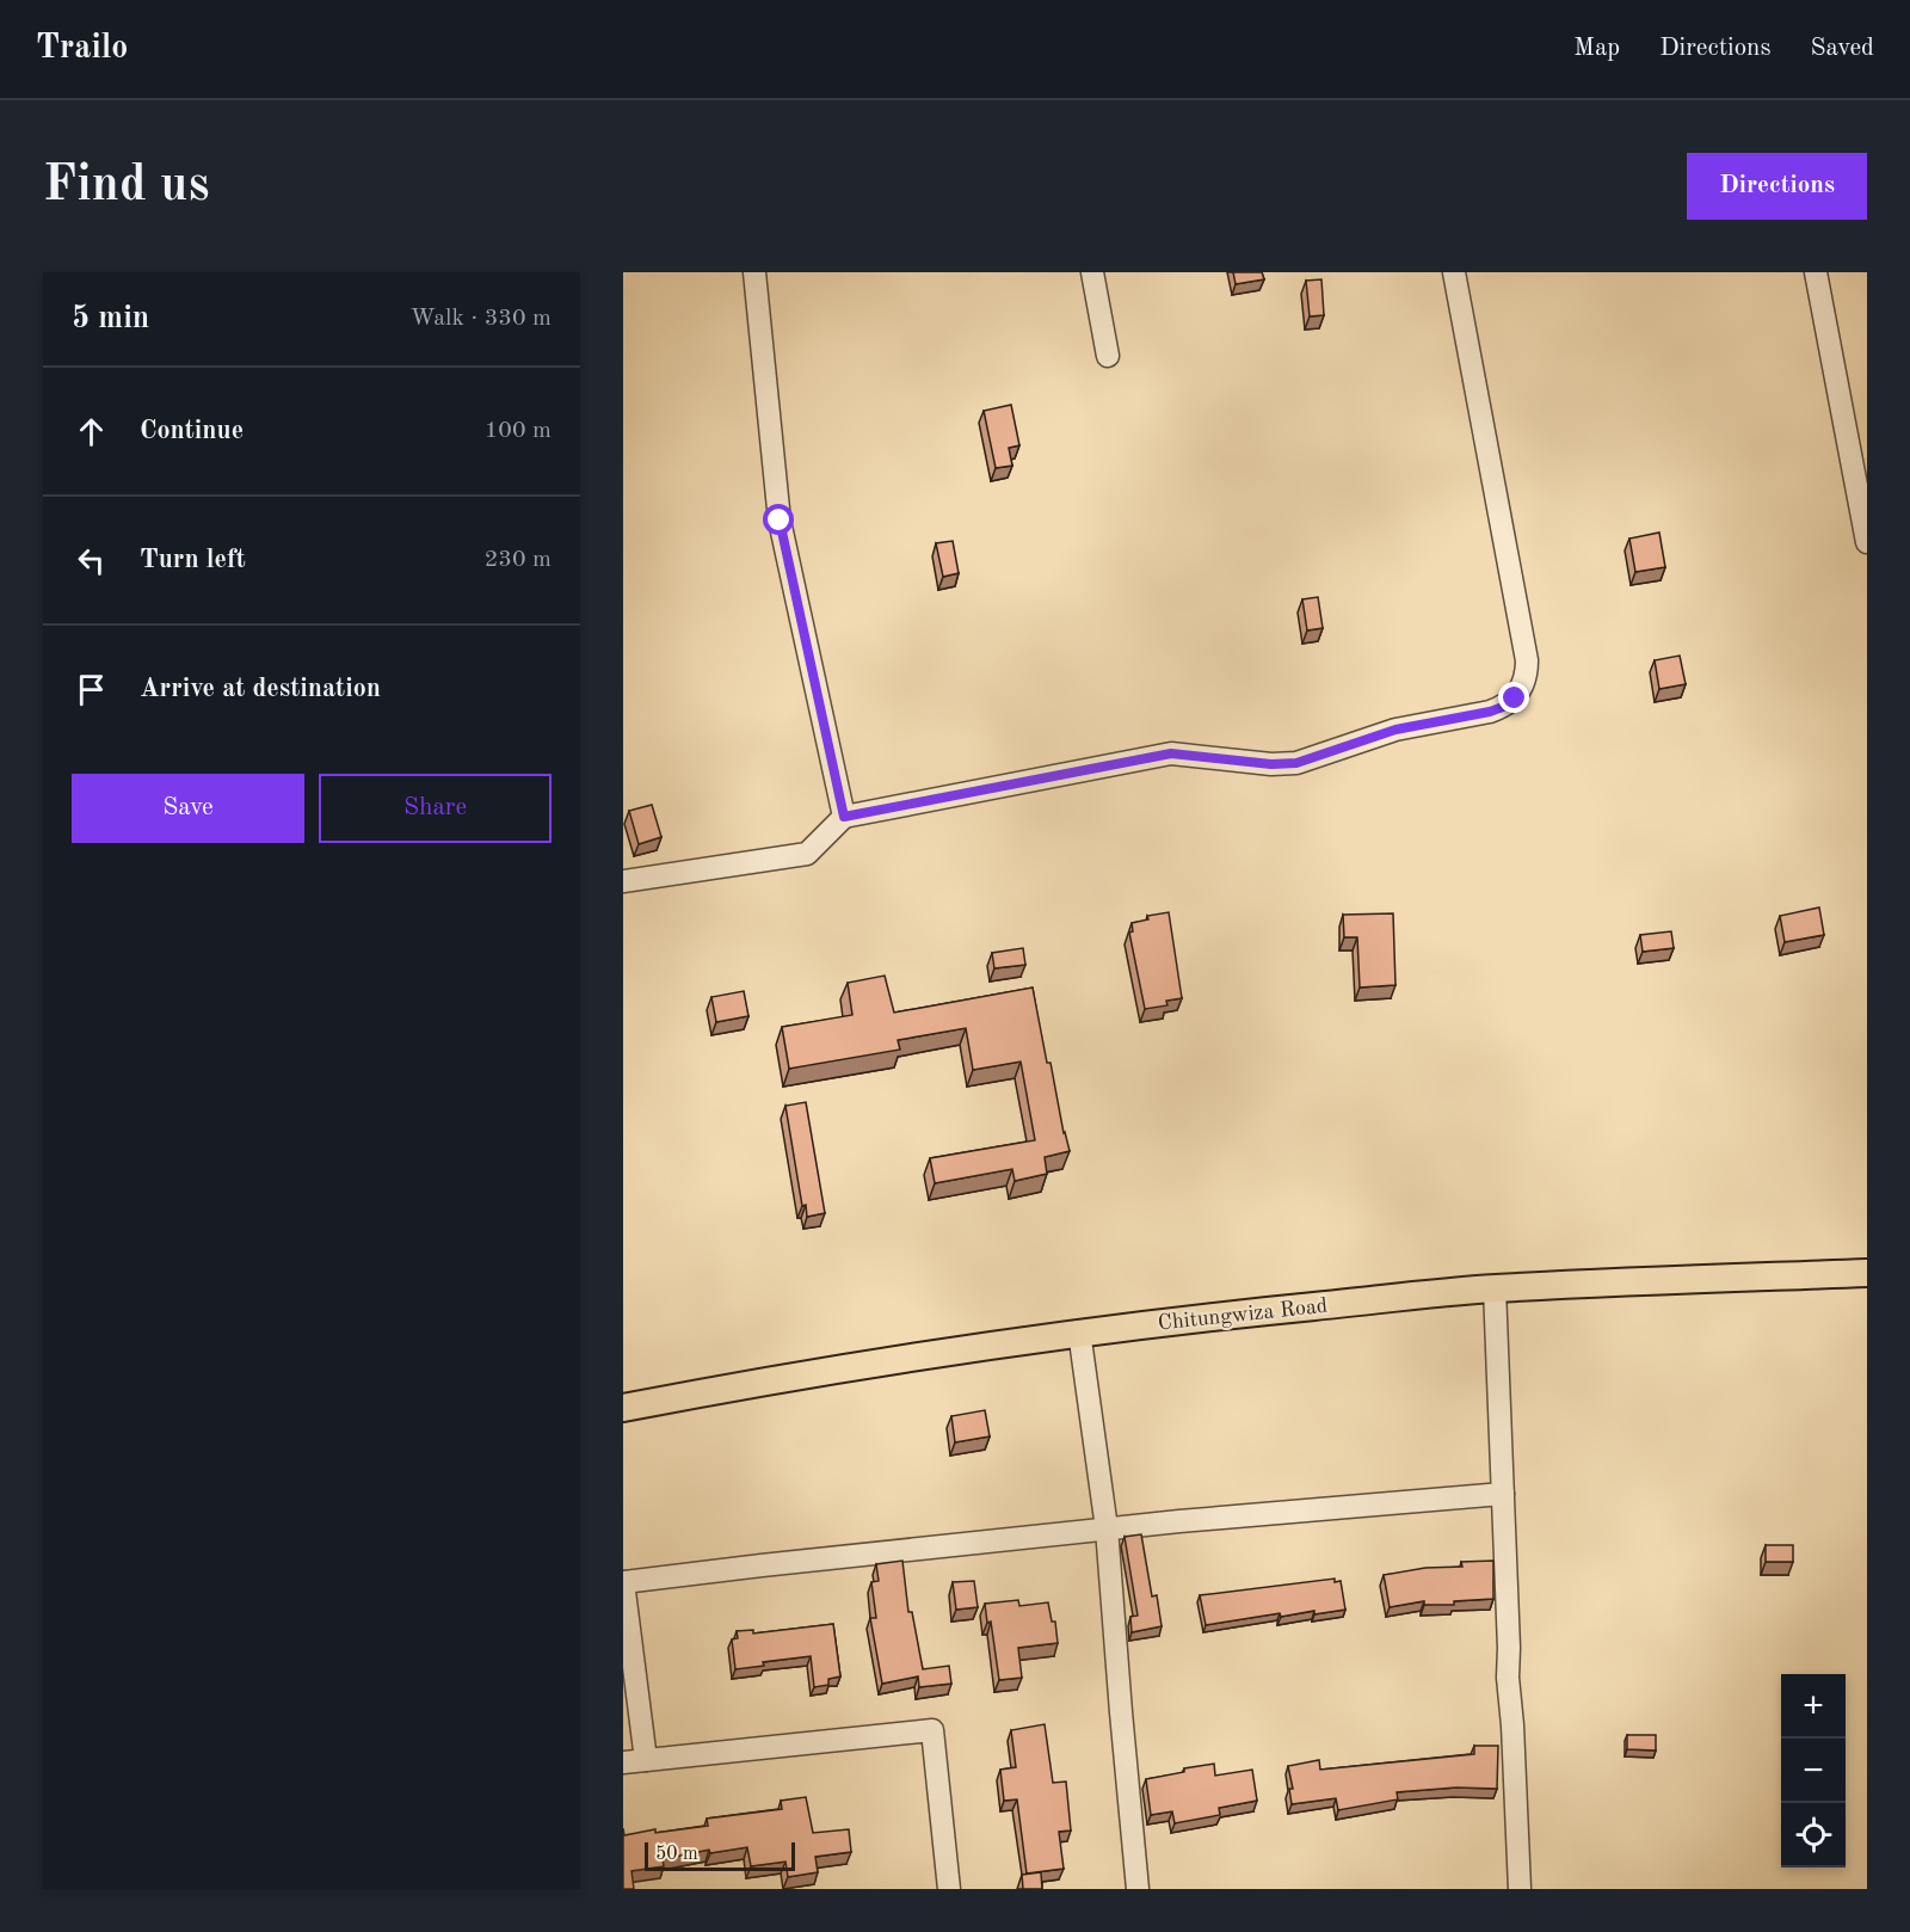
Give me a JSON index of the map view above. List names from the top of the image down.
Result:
{
  "streets": {
    "main road": ["Chitungwiza Road"]
  },
  "scale_bar": "50 m",
  "page": {
    "header": "Trailo",
    "nav": ["Map", "Directions", "Saved"],
    "buttons": [
      "Directions",
      ["Save", "Share"]
    ],
    "title": "Find us",
    "heading": ["5 min", "Walk · 330 m"],
    "list": [
      ["Continue", "100 m"],
      ["Turn left", "230 m"],
      "Arrive at destination"
    ],
    "map_buttons": ["+", "−"],
    "scale": "50 m"
  }
}
